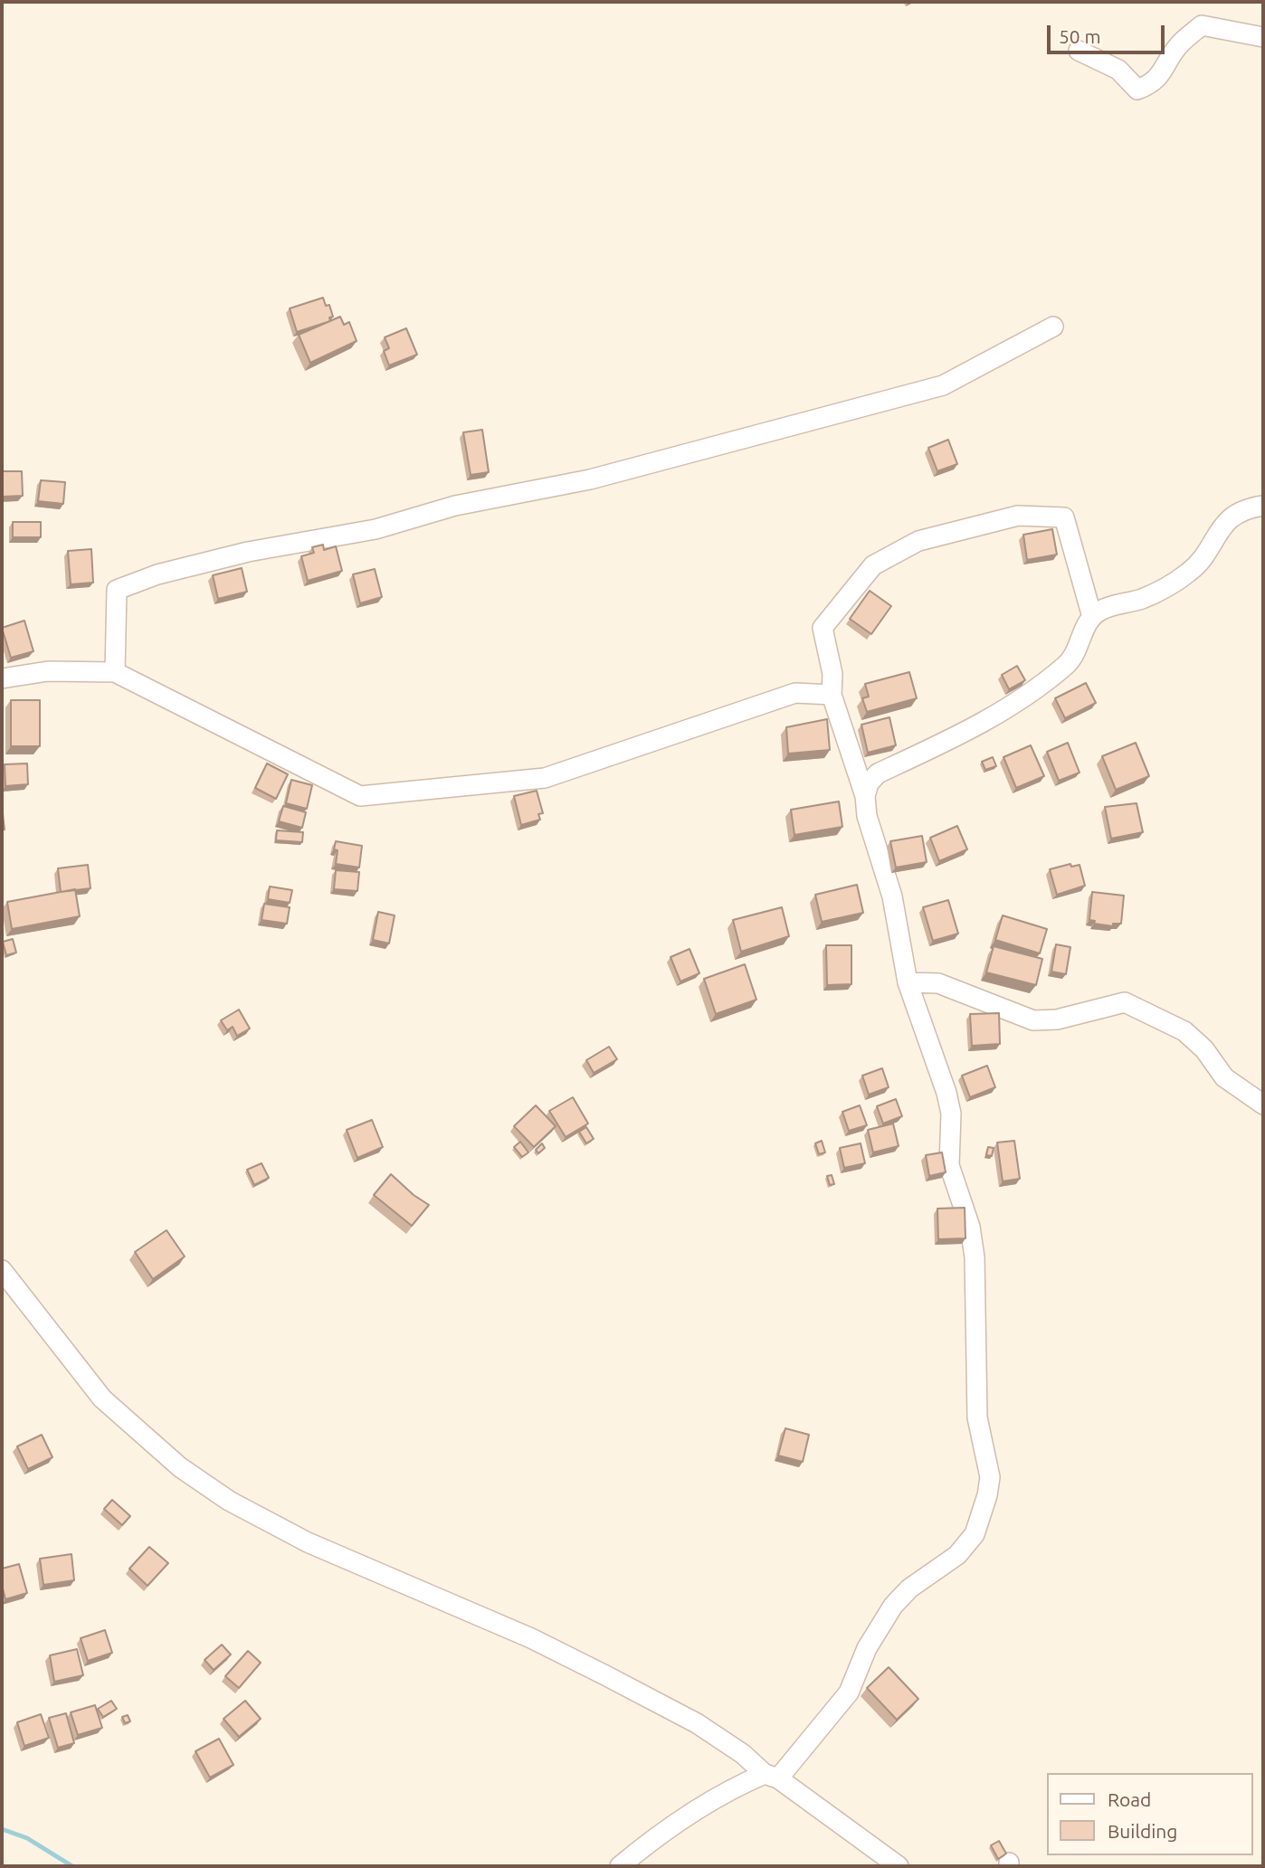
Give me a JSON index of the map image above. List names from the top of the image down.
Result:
{
  "legend": ["Road", "Building"],
  "scale_bar": "50 m"
}
